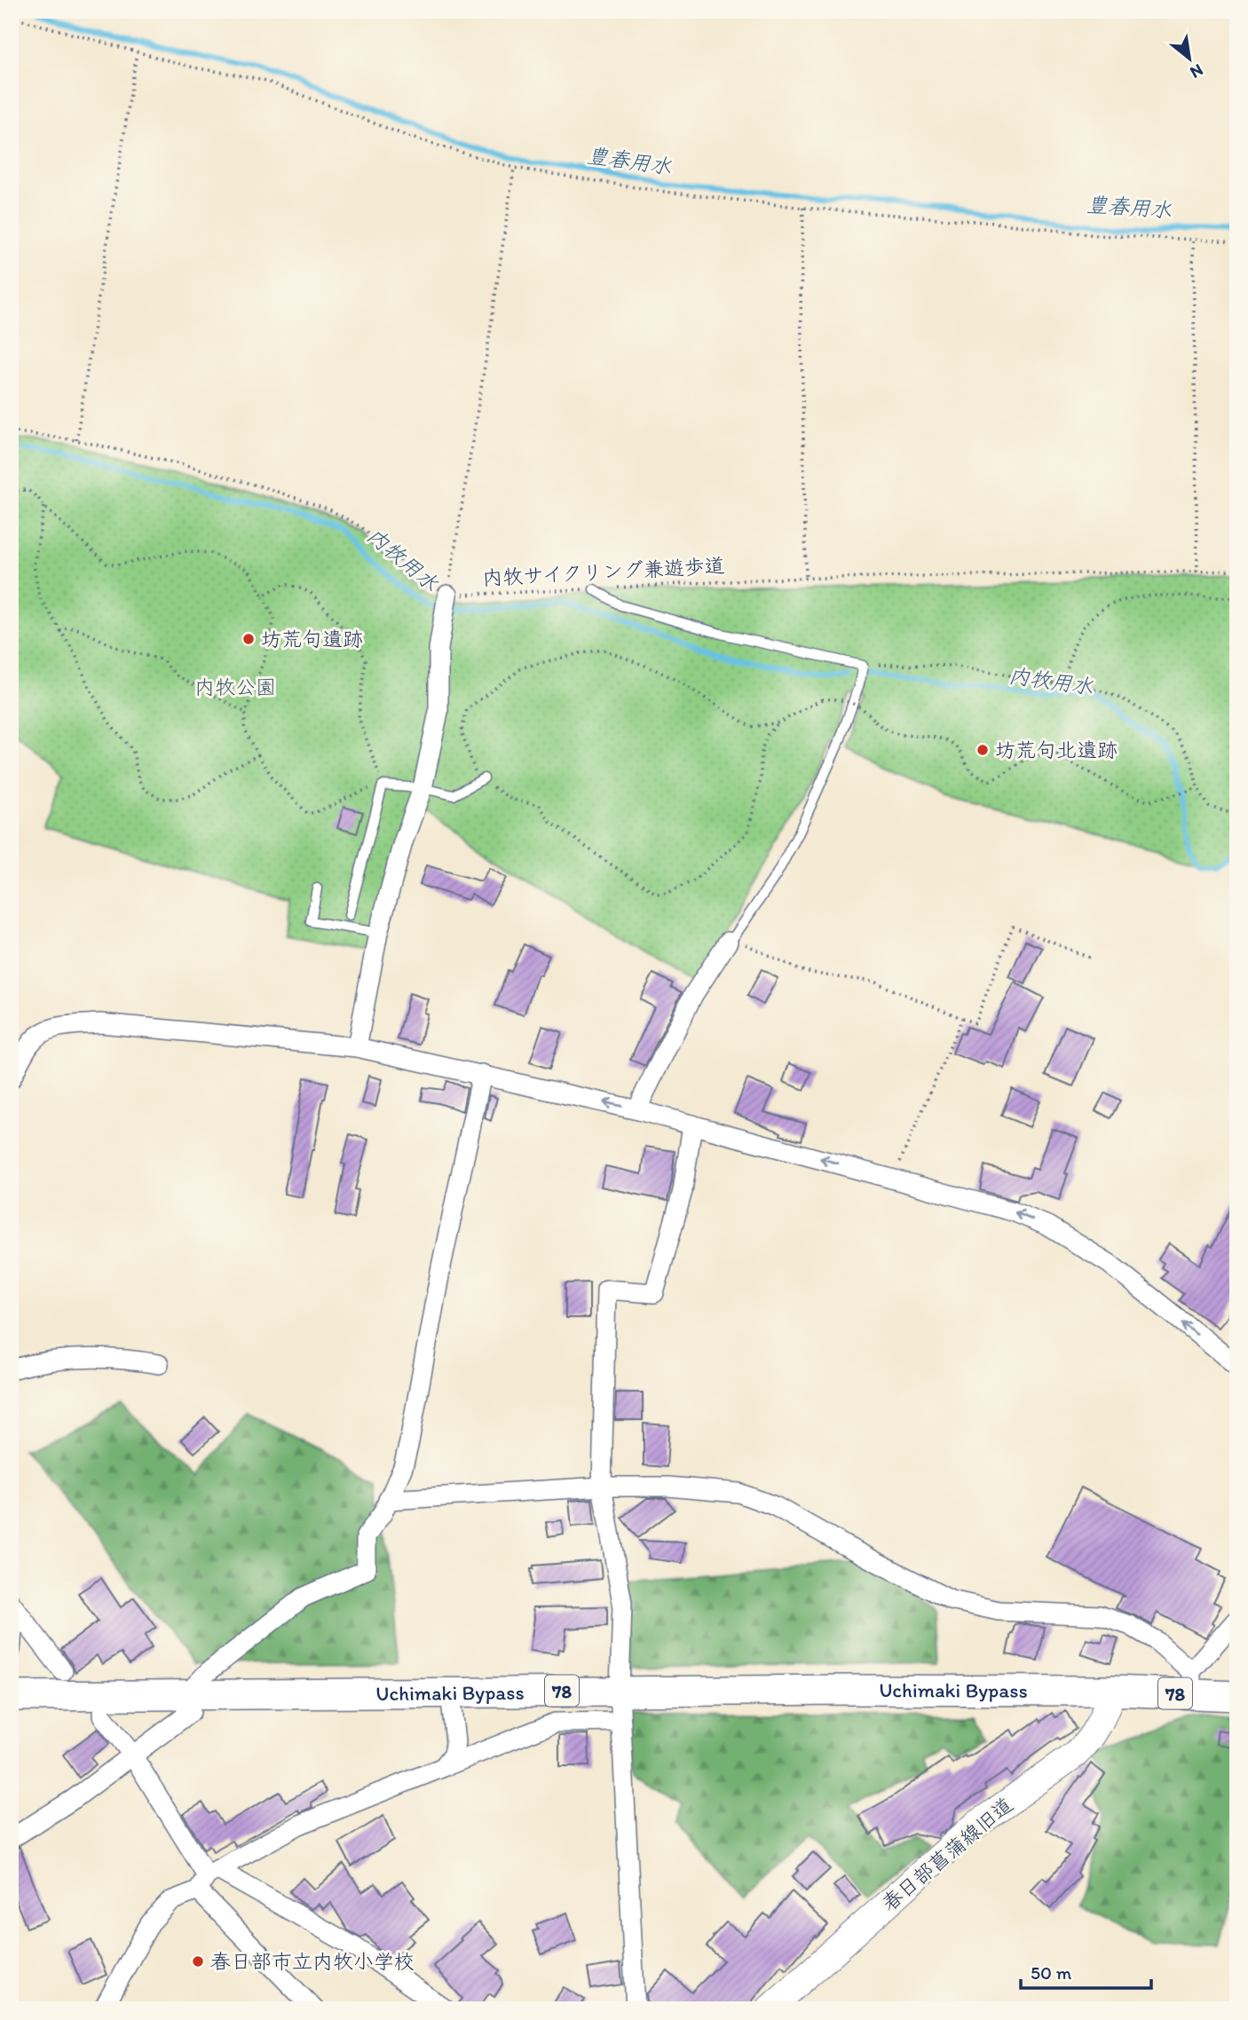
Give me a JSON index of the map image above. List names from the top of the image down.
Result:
{
  "streets": {
    "main road": ["78", "Uchimaki Bypass"],
    "street": ["春日部菖蒲線旧道"],
    "path": ["内牧サイクリング兼遊歩道"]
  },
  "crossings": [
    ["78", "Uchimaki Bypass"],
    ["78", "春日部菖蒲線旧道"],
    ["Uchimaki Bypass", "春日部菖蒲線旧道"]
  ],
  "water": ["豊春用水", "内牧用水"],
  "parks": ["内牧公園"],
  "places": ["坊荒句遺跡", "坊荒句北遺跡", "春日部市立内牧小学校"],
  "scale_bar": "50 m",
  "north": "bottom right"
}
